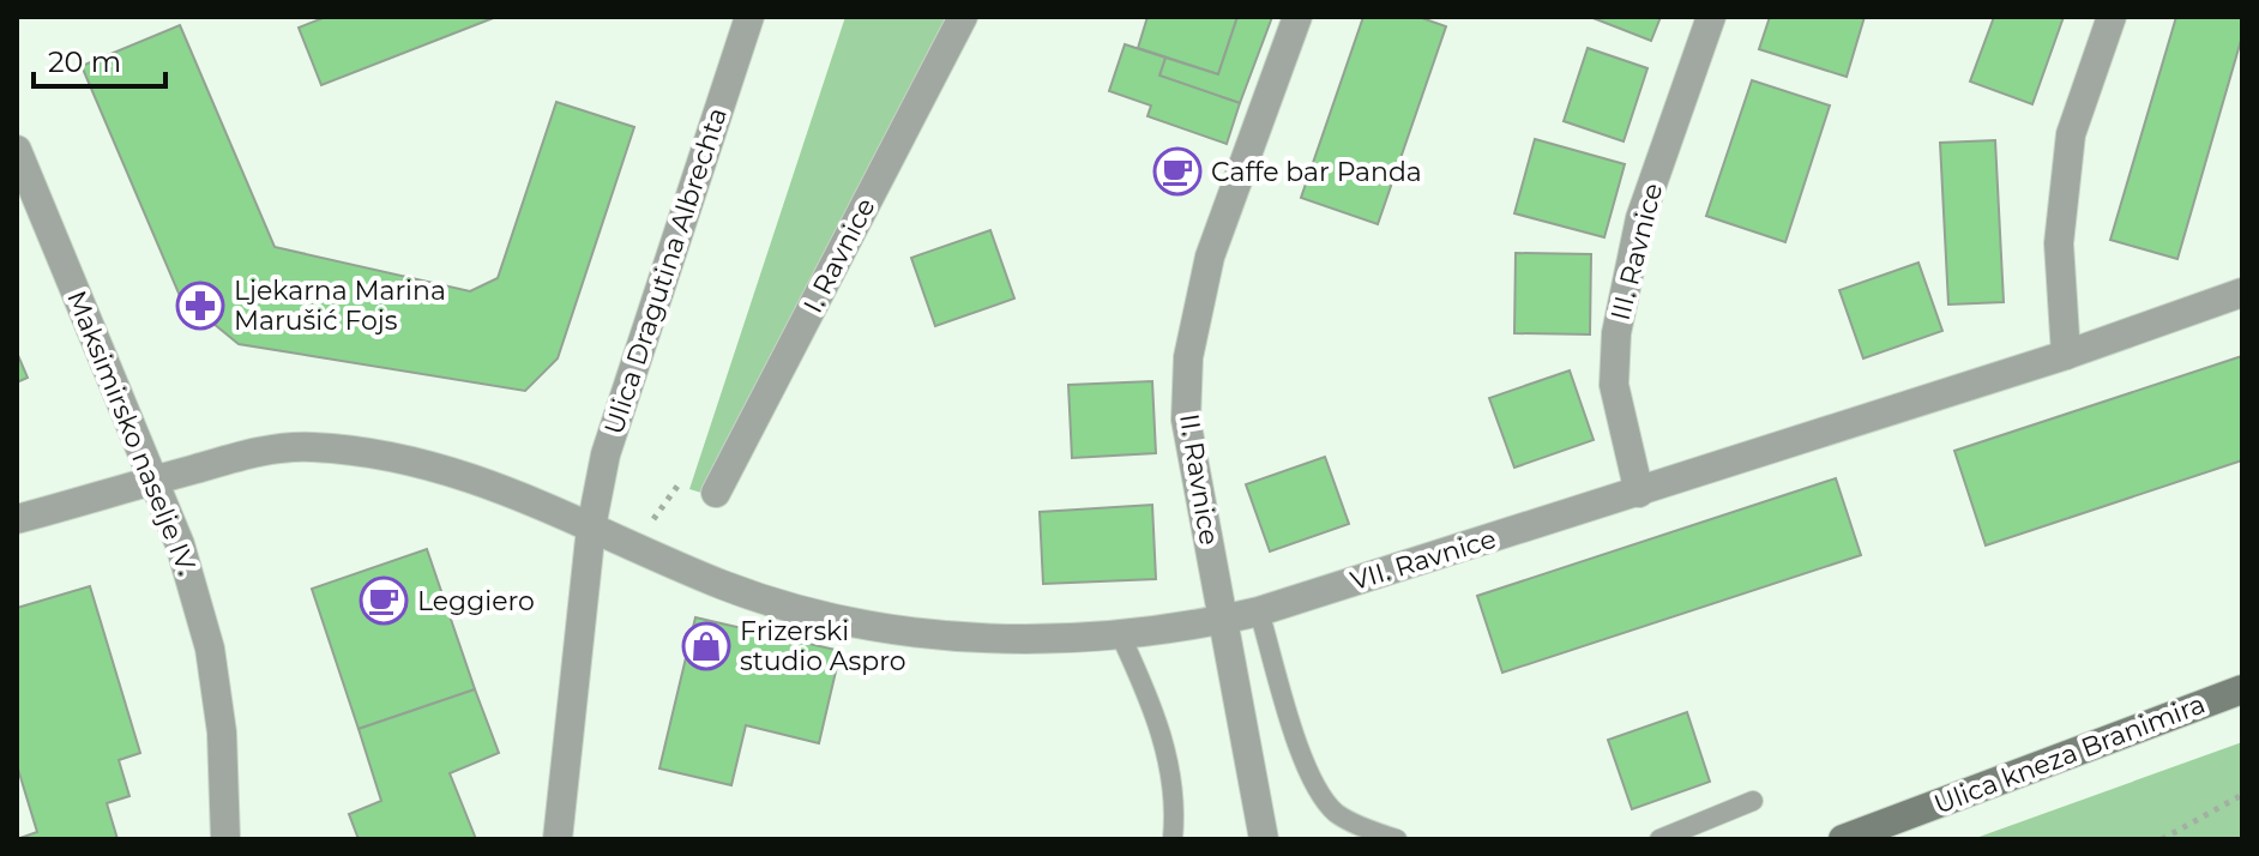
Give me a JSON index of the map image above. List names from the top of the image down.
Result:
{
  "streets": {
    "main road": ["Ulica kneza Branimira"],
    "street": [
      "III. Ravnice",
      "I. Ravnice",
      "Ulica Dragutina Albrechta",
      "Maksimirsko naselje IV.",
      "II. Ravnice",
      "VII. Ravnice"
    ]
  },
  "crossings": [
    ["III. Ravnice", "VII. Ravnice"],
    ["Ulica Dragutina Albrechta", "VII. Ravnice"],
    ["Maksimirsko naselje IV.", "VII. Ravnice"],
    ["II. Ravnice", "VII. Ravnice"]
  ],
  "places": {
    "cafe": ["Caffe bar Panda", "Leggiero"],
    "pharmacy": ["Ljekarna Marina Marušić Fojs"],
    "shop": ["Frizerski studio Aspro"]
  },
  "scale_bar": "20 m"
}
